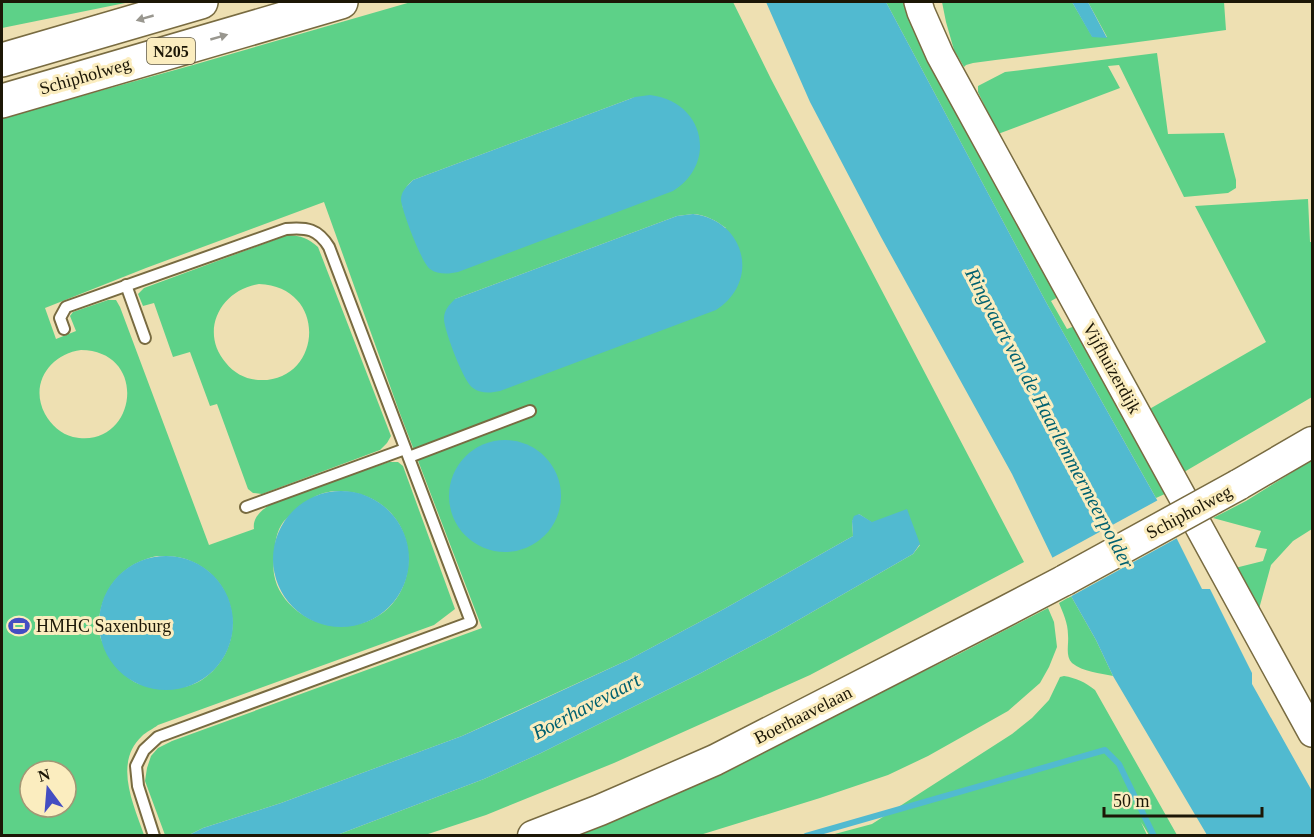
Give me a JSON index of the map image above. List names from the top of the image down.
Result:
{
  "streets": {
    "highway": ["N205", "Schipholweg"],
    "main road": ["Boerhaavelaan"],
    "street": ["Vijfhuizerdijk"]
  },
  "crossings": [
    ["Schipholweg", "Boerhaavelaan"]
  ],
  "water": ["Ringvaart van de Haarlemmermeerpolder", "Boerhavevaart"],
  "places": {
    "sports": ["HMHC Saxenburg"]
  },
  "scale_bar": "50 m",
  "north": "top"
}
